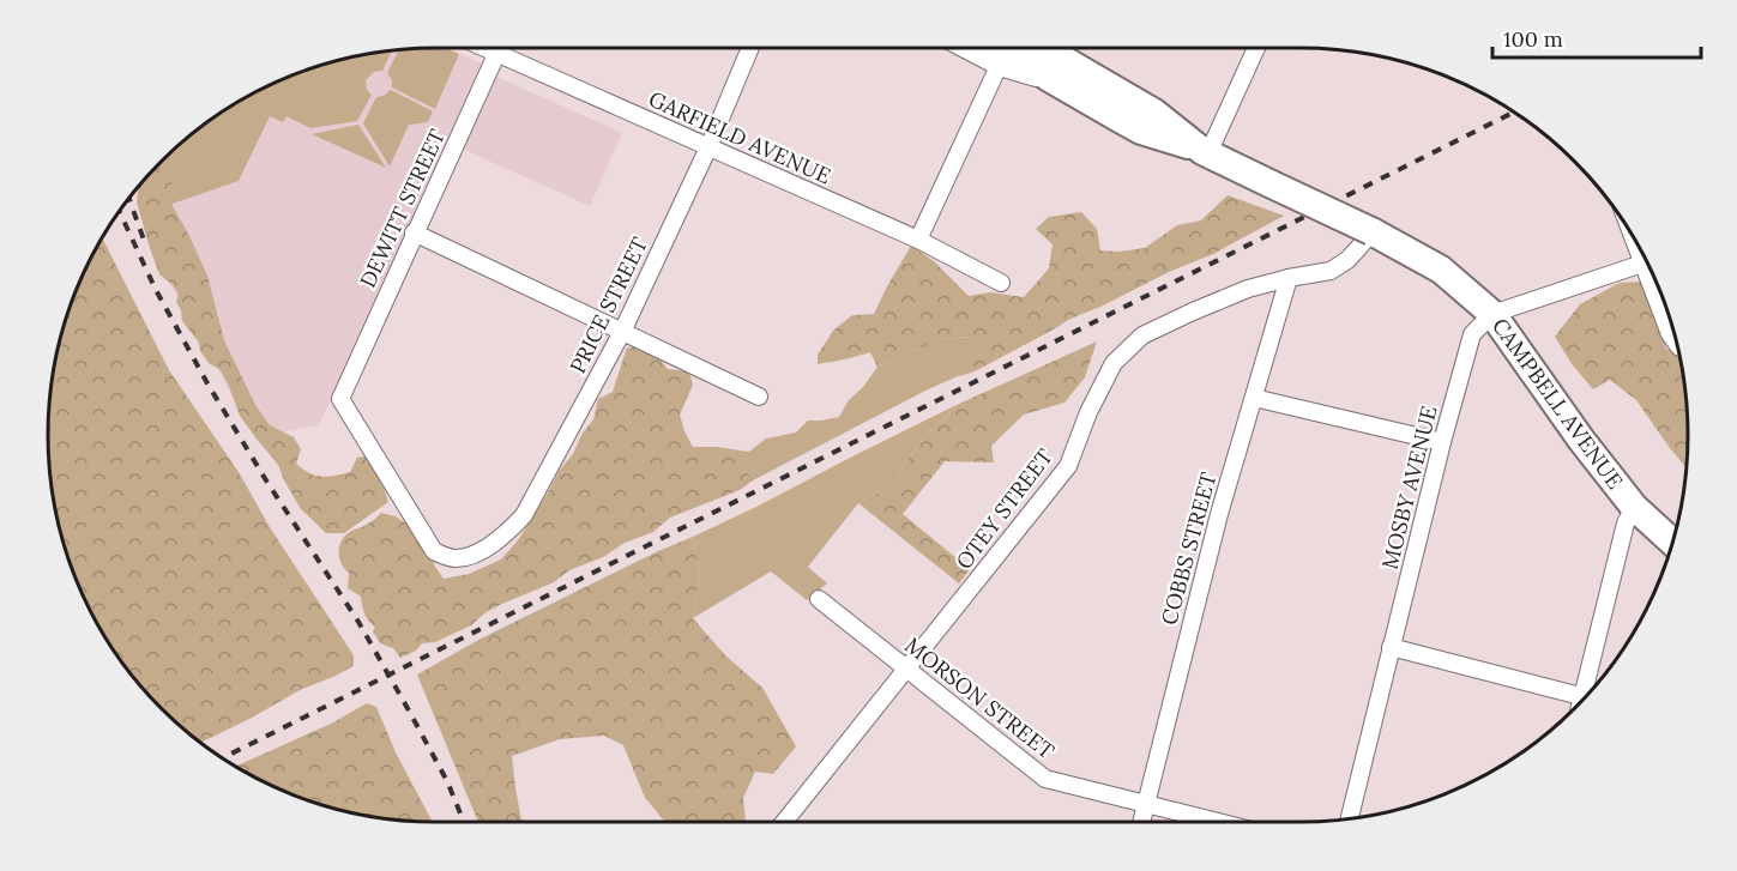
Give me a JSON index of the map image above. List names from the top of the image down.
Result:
{
  "streets": {
    "main road": ["CAMPBELL AVENUE"],
    "street": [
      "GARFIELD AVENUE",
      "DEWITT STREET",
      "PRICE STREET",
      "MOSBY AVENUE",
      "OTEY STREET",
      "COBBS STREET",
      "MORSON STREET"
    ]
  },
  "crossings": [
    ["GARFIELD AVENUE", "DEWITT STREET"],
    ["GARFIELD AVENUE", "PRICE STREET"],
    ["DEWITT STREET", "PRICE STREET"],
    ["CAMPBELL AVENUE", "MOSBY AVENUE"],
    ["CAMPBELL AVENUE", "OTEY STREET"],
    ["OTEY STREET", "COBBS STREET"],
    ["OTEY STREET", "MORSON STREET"],
    ["COBBS STREET", "MORSON STREET"]
  ],
  "scale_bar": "100 m"
}
